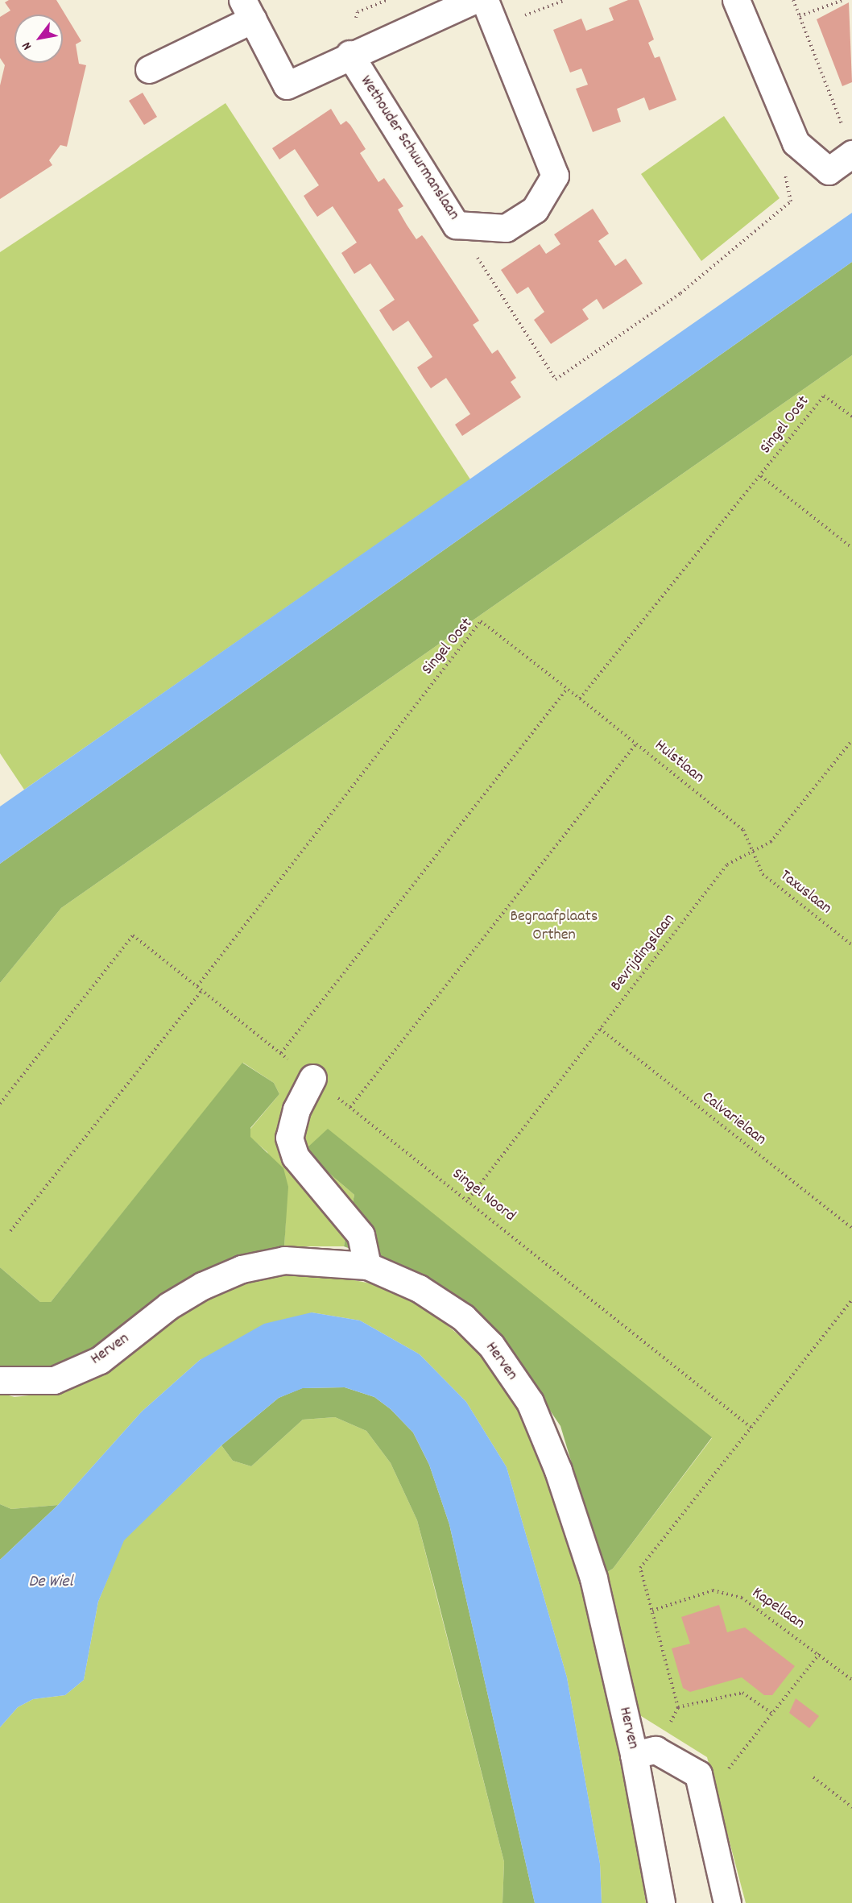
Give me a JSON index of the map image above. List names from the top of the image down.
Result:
{
  "streets": {
    "street": ["Wethouder Schuurmanslaan", "Herven"],
    "path": [
      "Singel Oost",
      "Hulstlaan",
      "Taxuslaan",
      "Bevrijdingslaan",
      "Calvarielaan",
      "Singel Noord",
      "Kapellaan"
    ]
  },
  "crossings": [
    ["Singel Oost", "Hulstlaan"],
    ["Singel Oost", "Singel Noord"],
    ["Hulstlaan", "Taxuslaan"],
    ["Hulstlaan", "Bevrijdingslaan"],
    ["Taxuslaan", "Bevrijdingslaan"],
    ["Bevrijdingslaan", "Calvarielaan"],
    ["Bevrijdingslaan", "Singel Noord"]
  ],
  "water": ["De Wiel"],
  "parks": ["Begraafplaats Orthen"],
  "north": "bottom left"
}
